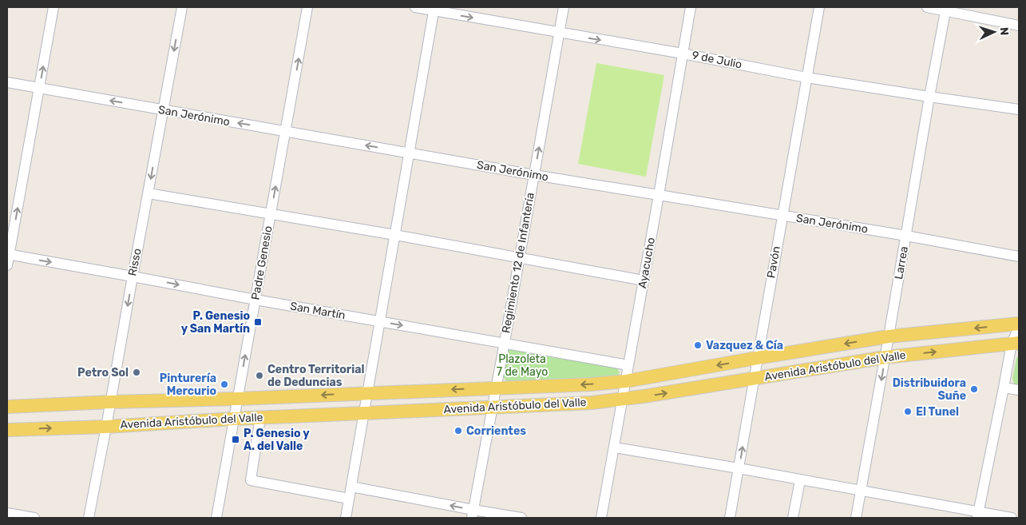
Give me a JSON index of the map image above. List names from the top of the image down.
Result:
{
  "streets": {
    "main road": ["Avenida Aristóbulo del Valle"],
    "street": [
      "9 de Julio",
      "San Jerónimo",
      "Risso",
      "Pavón",
      "Padre Genesio",
      "Regimiento 12 de Infantería",
      "Ayacucho",
      "Larrea",
      "San Martín"
    ]
  },
  "crossings": [
    ["9 de Julio", "Pavón"],
    ["9 de Julio", "Regimiento 12 de Infantería"],
    ["9 de Julio", "Ayacucho"],
    ["9 de Julio", "Larrea"],
    ["San Jerónimo", "Risso"],
    ["San Jerónimo", "Pavón"],
    ["San Jerónimo", "Padre Genesio"],
    ["San Jerónimo", "Regimiento 12 de Infantería"],
    ["San Jerónimo", "Ayacucho"],
    ["San Jerónimo", "Larrea"],
    ["Risso", "San Martín"],
    ["Risso", "Avenida Aristóbulo del Valle"],
    ["Pavón", "Avenida Aristóbulo del Valle"],
    ["Padre Genesio", "San Martín"],
    ["Padre Genesio", "Avenida Aristóbulo del Valle"],
    ["Regimiento 12 de Infantería", "San Martín"],
    ["Regimiento 12 de Infantería", "Avenida Aristóbulo del Valle"],
    ["Ayacucho", "San Martín"],
    ["Ayacucho", "Avenida Aristóbulo del Valle"],
    ["Larrea", "Avenida Aristóbulo del Valle"]
  ],
  "one_way": ["9 de Julio", "Risso", "Padre Genesio"],
  "parks": ["Plazoleta 7 de Mayo"],
  "places": {
    "transit": ["P. Genesio y San Martín", "P. Genesio y A. del Valle"],
    "other": [
      "Vazquez & Cía",
      "Petro Sol",
      "Centro Territorial de Deduncias",
      "Pinturería Mercurio",
      "Distribuidora Suñe",
      "El Tunel",
      "Corrientes"
    ]
  },
  "north": "right"
}
